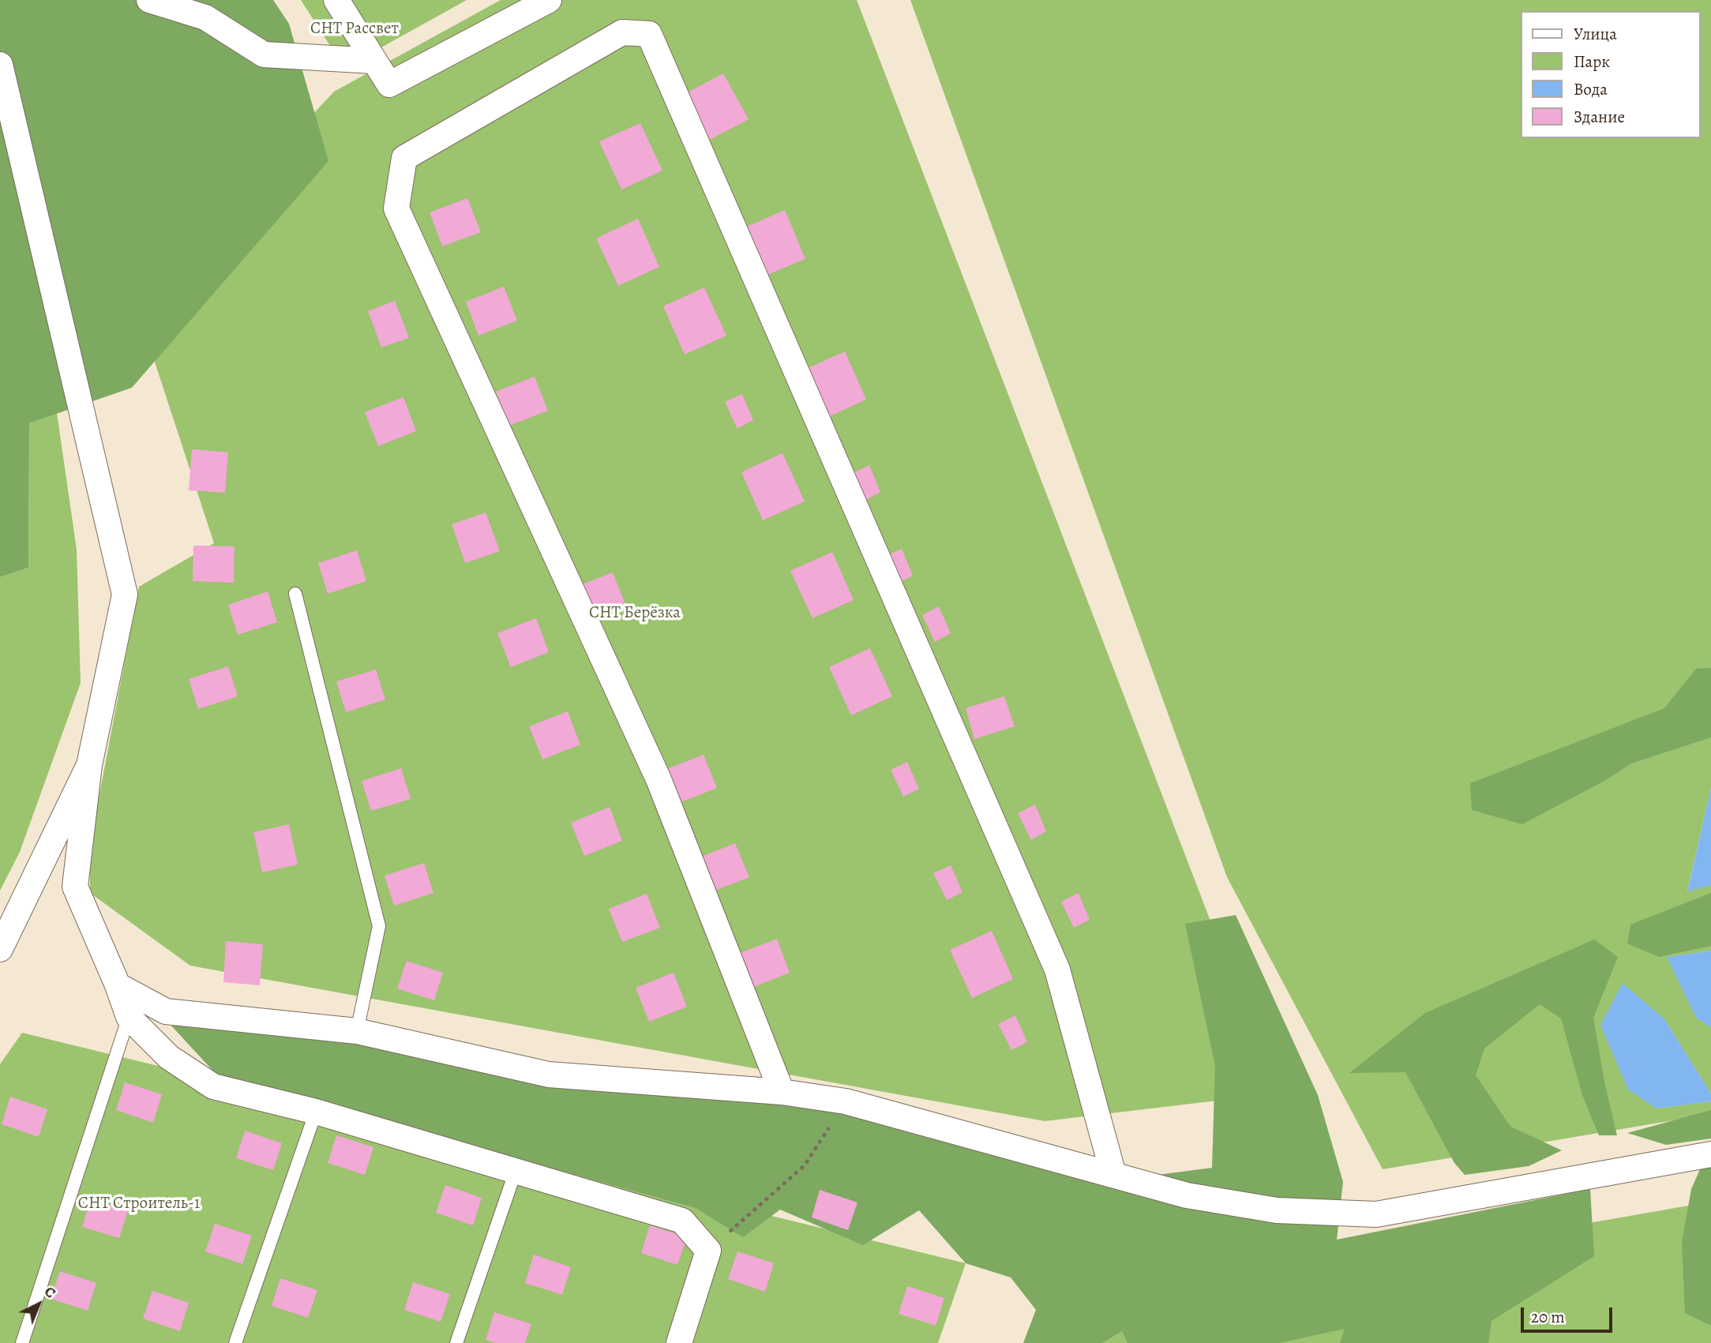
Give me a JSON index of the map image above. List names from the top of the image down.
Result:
{
  "parks": ["СНТ Рассвет", "СНТ Берёзка", "СНТ Строитель-1"],
  "legend": [
    "Улица",
    "Парк",
    "Вода",
    "Здание"
  ],
  "scale_bar": "20 m",
  "north": "top right"
}
